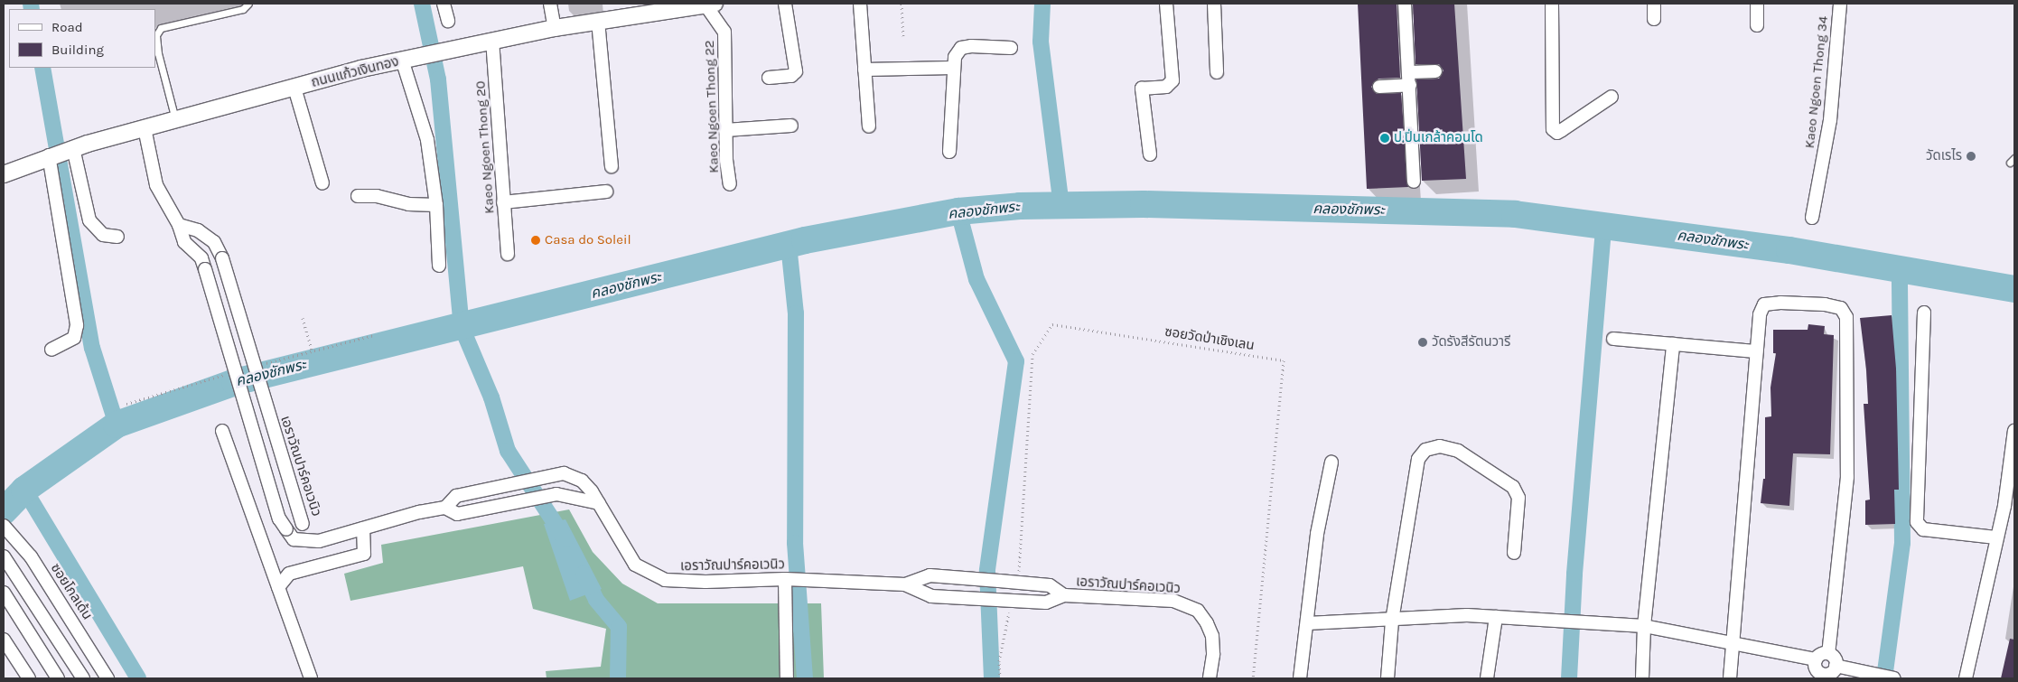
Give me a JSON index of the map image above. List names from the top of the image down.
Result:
{
  "streets": {
    "street": [
      "ถนนแก้วเงินทอง",
      "Kaeo Ngoen Thong 34",
      "Kaeo Ngoen Thong 22",
      "Kaeo Ngoen Thong 20",
      "เอราวัณปาร์คอเวนิว",
      "ซอยโกลเด้น"
    ],
    "path": ["ซอยวัดป่าเชิงเลน"]
  },
  "crossings": [
    ["ถนนแก้วเงินทอง", "Kaeo Ngoen Thong 22"],
    ["ถนนแก้วเงินทอง", "Kaeo Ngoen Thong 20"]
  ],
  "water": ["คลองชักพระ"],
  "places": [
    "ป.ปิ่นเกล้าคอนโด",
    "วัดเรไร",
    "Casa do Soleil",
    "วัดรังสีรัตนวารี"
  ],
  "legend": ["Road", "Building"]
}
